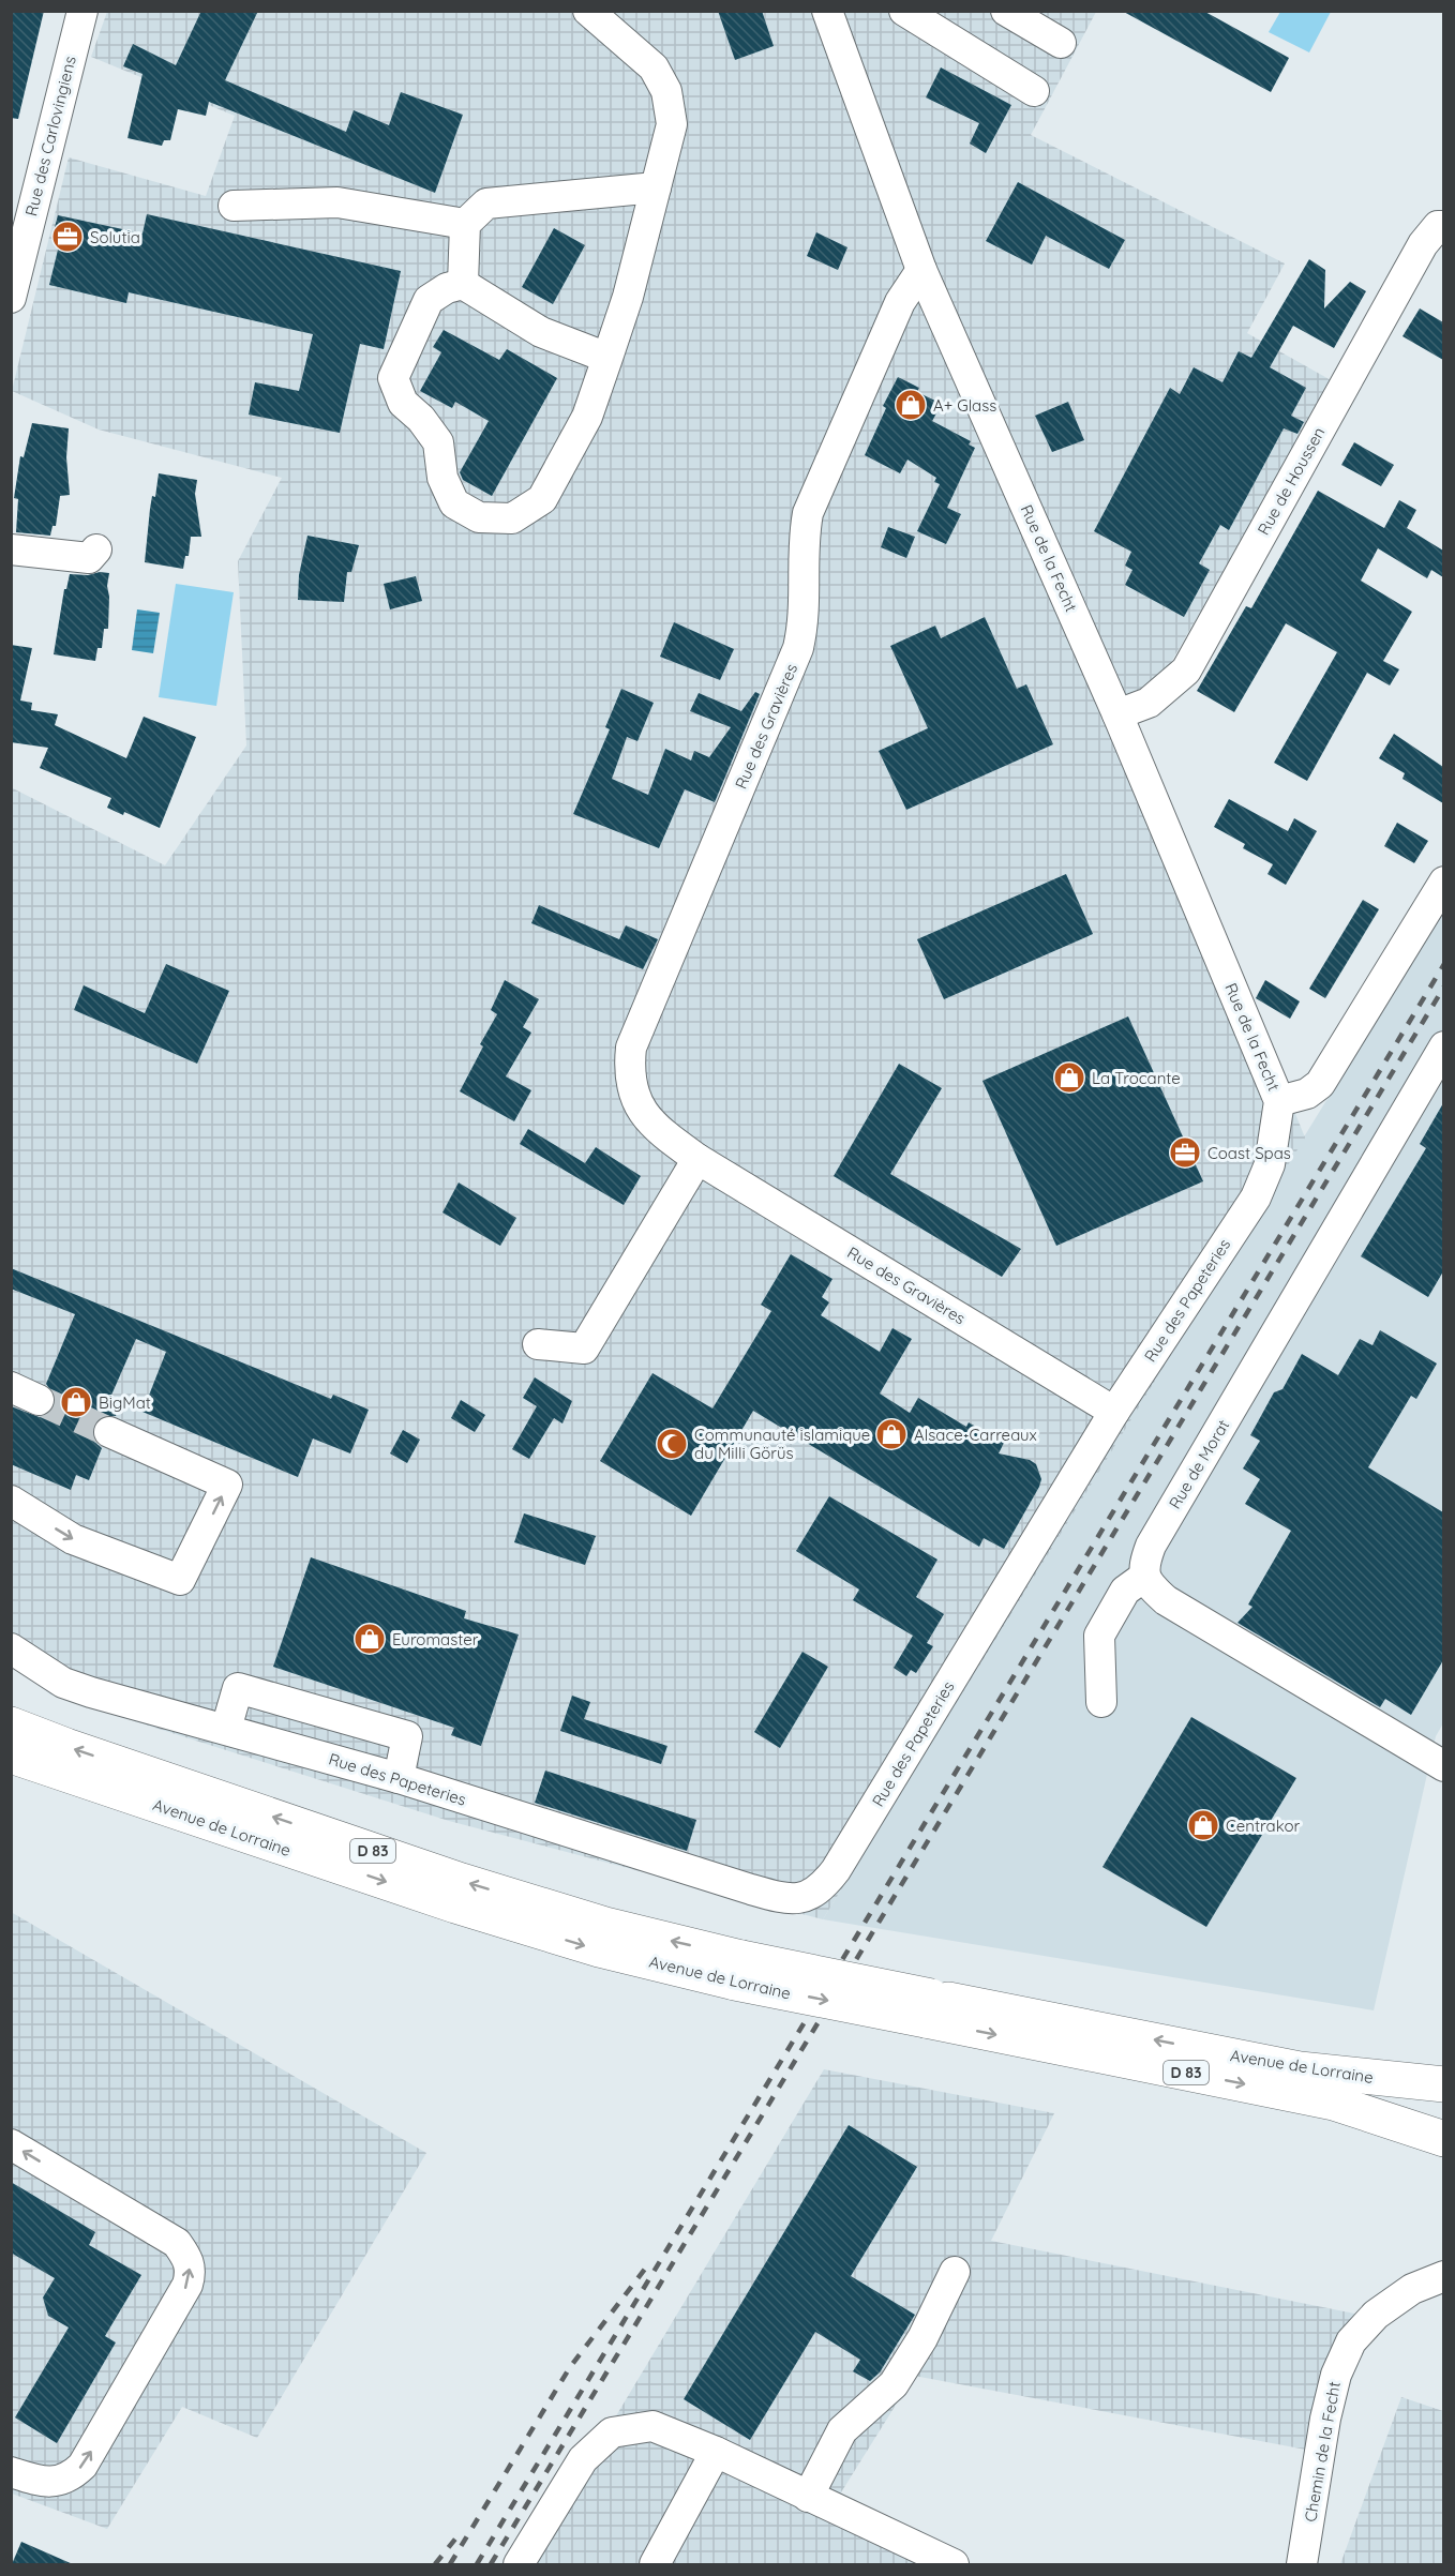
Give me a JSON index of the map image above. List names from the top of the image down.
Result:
{
  "streets": {
    "main road": ["Avenue de Lorraine", "D 83"],
    "street": [
      "Rue des Carlovingiens",
      "Rue de Houssen",
      "Rue de la Fecht",
      "Rue des Gravières",
      "Rue des Papeteries",
      "Rue de Morat",
      "Chemin de la Fecht"
    ]
  },
  "crossings": [
    ["Rue de Houssen", "Rue de la Fecht"],
    ["Rue de la Fecht", "Rue des Gravières"],
    ["Rue de la Fecht", "Rue des Papeteries"],
    ["Rue des Gravières", "Rue des Papeteries"]
  ],
  "places": {
    "office": ["Solutia", "Coast Spas"],
    "shop": [
      "A+ Glass",
      "La Trocante",
      "BigMat",
      "Alsace-Carreaux",
      "Euromaster",
      "Centrakor"
    ],
    "mosque": ["Communauté islamique du Milli Görüs"]
  }
}
